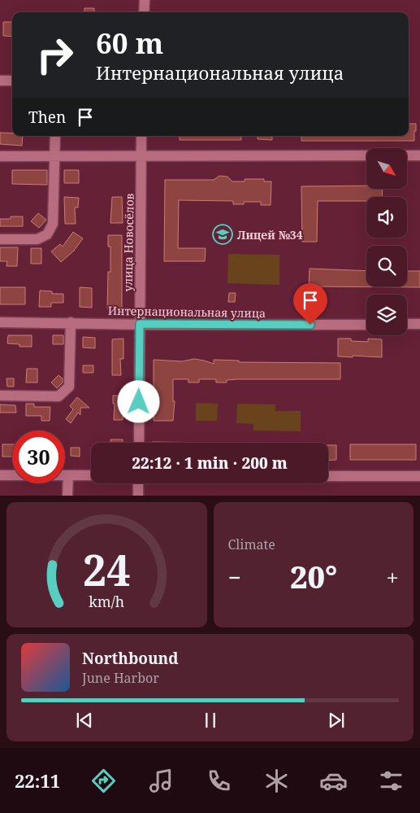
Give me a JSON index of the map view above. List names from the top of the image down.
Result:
{
  "streets": {
    "street": ["улица Новосёлов", "Интернациональная улица"]
  },
  "crossings": [
    ["улица Новосёлов", "Интернациональная улица"]
  ],
  "places": {
    "school or university": ["Лицей №34"]
  },
  "north": "bottom right",
  "page": {
    "turn": ["60 m", "Интернациональная улица"],
    "then": "Then",
    "limit": "30",
    "trip": "22:12 · 1 min · 200 m",
    "tile": "Climate",
    "heat": ["−", "20°", "+"],
    "song": ["Northbound", "June Harbor"],
    "tabs": "22:11",
    "gauge": ["24", "km/h"]
  }
}
